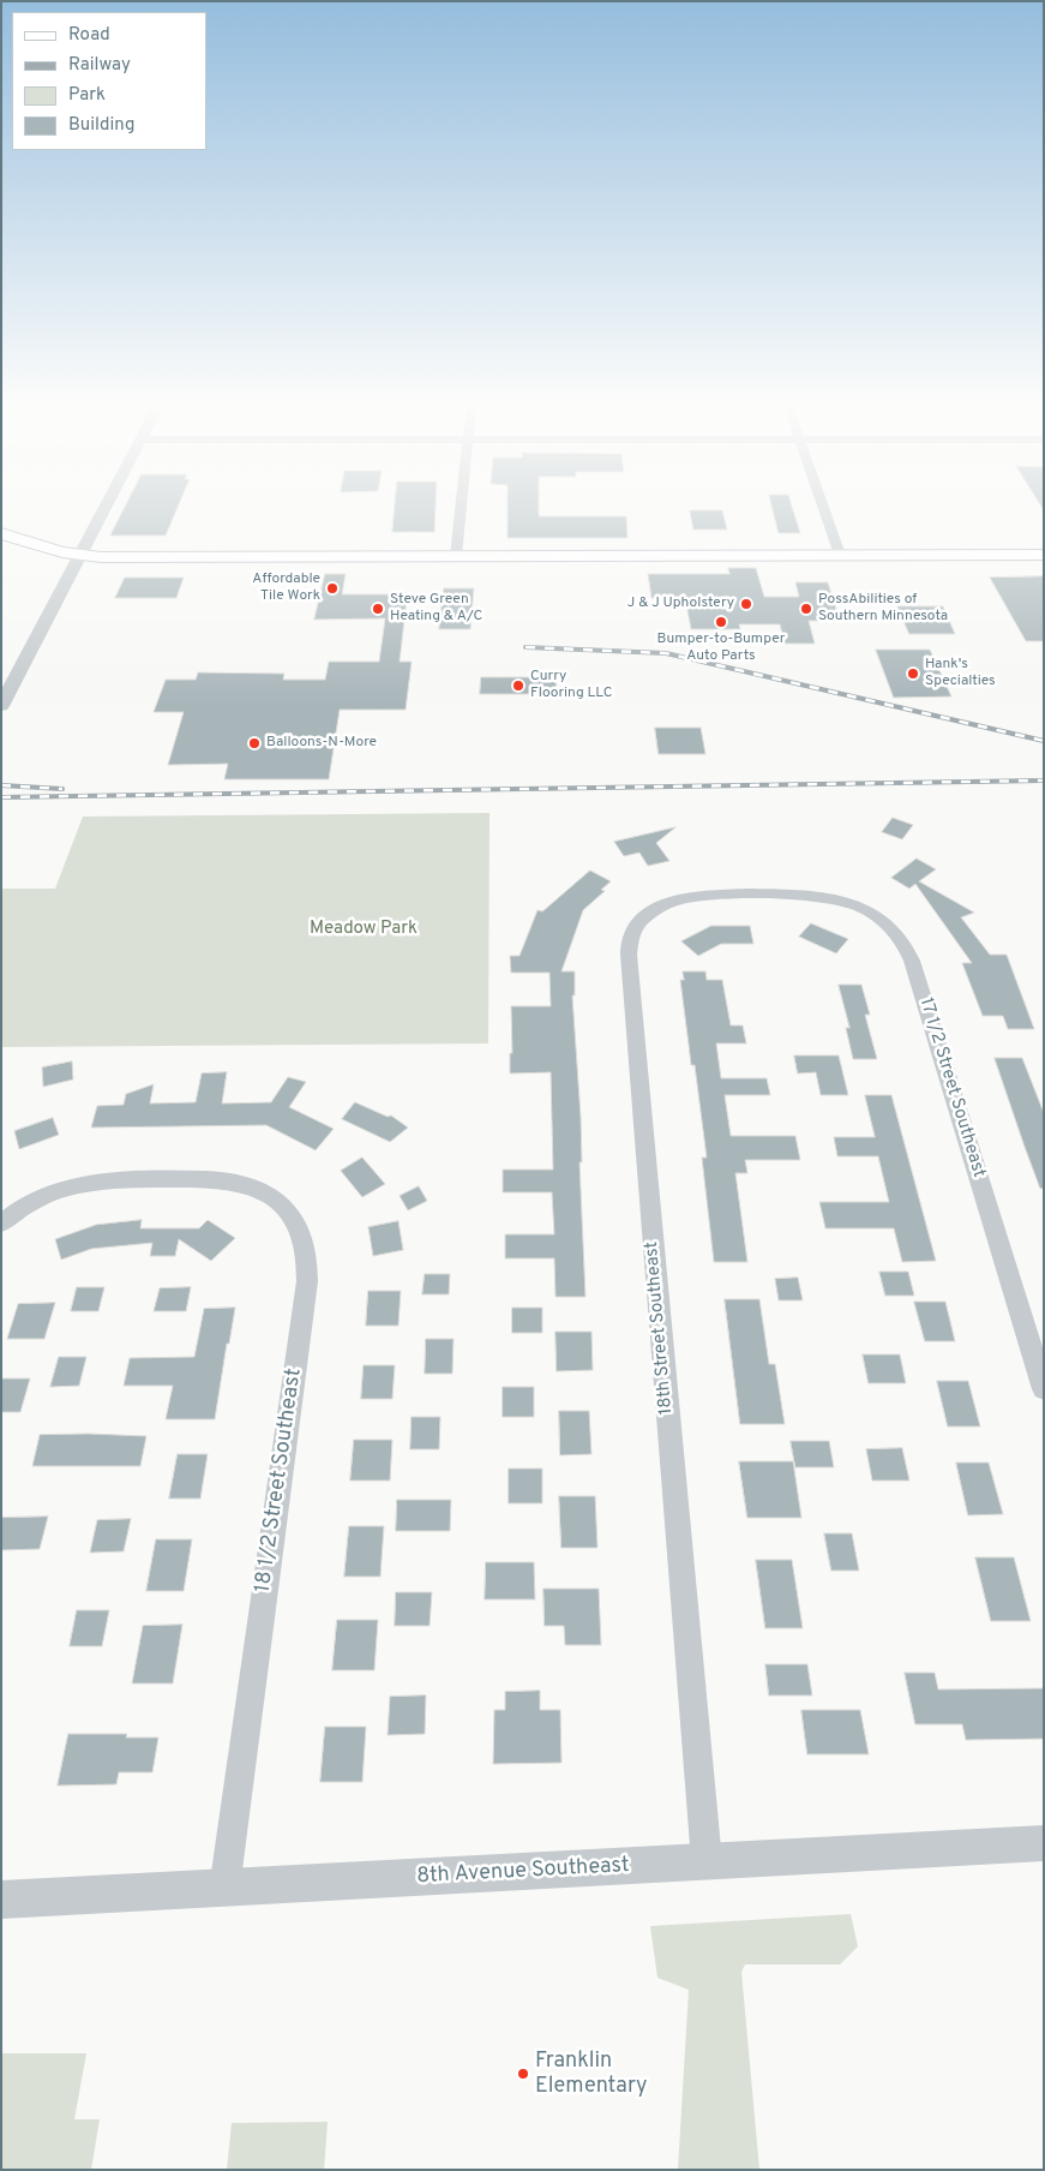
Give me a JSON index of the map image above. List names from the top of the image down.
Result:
{
  "streets": {
    "street": [
      "17 1/2 Street Southeast",
      "18th Street Southeast",
      "18 1/2 Street Southeast",
      "8th Avenue Southeast"
    ]
  },
  "crossings": [
    ["17 1/2 Street Southeast", "18th Street Southeast"],
    ["18th Street Southeast", "8th Avenue Southeast"],
    ["18 1/2 Street Southeast", "8th Avenue Southeast"]
  ],
  "parks": ["Meadow Park"],
  "places": [
    "Affordable Tile Work",
    "J & J Upholstery",
    "Steve Green Heating & A/C",
    "PossAbilities of Southern Minnesota",
    "Bumper-to-Bumper Auto Parts",
    "Hank's Specialties",
    "Curry Flooring LLC",
    "Balloons-N-More",
    "Franklin Elementary"
  ],
  "legend": [
    "Road",
    "Railway",
    "Park",
    "Building"
  ]
}
